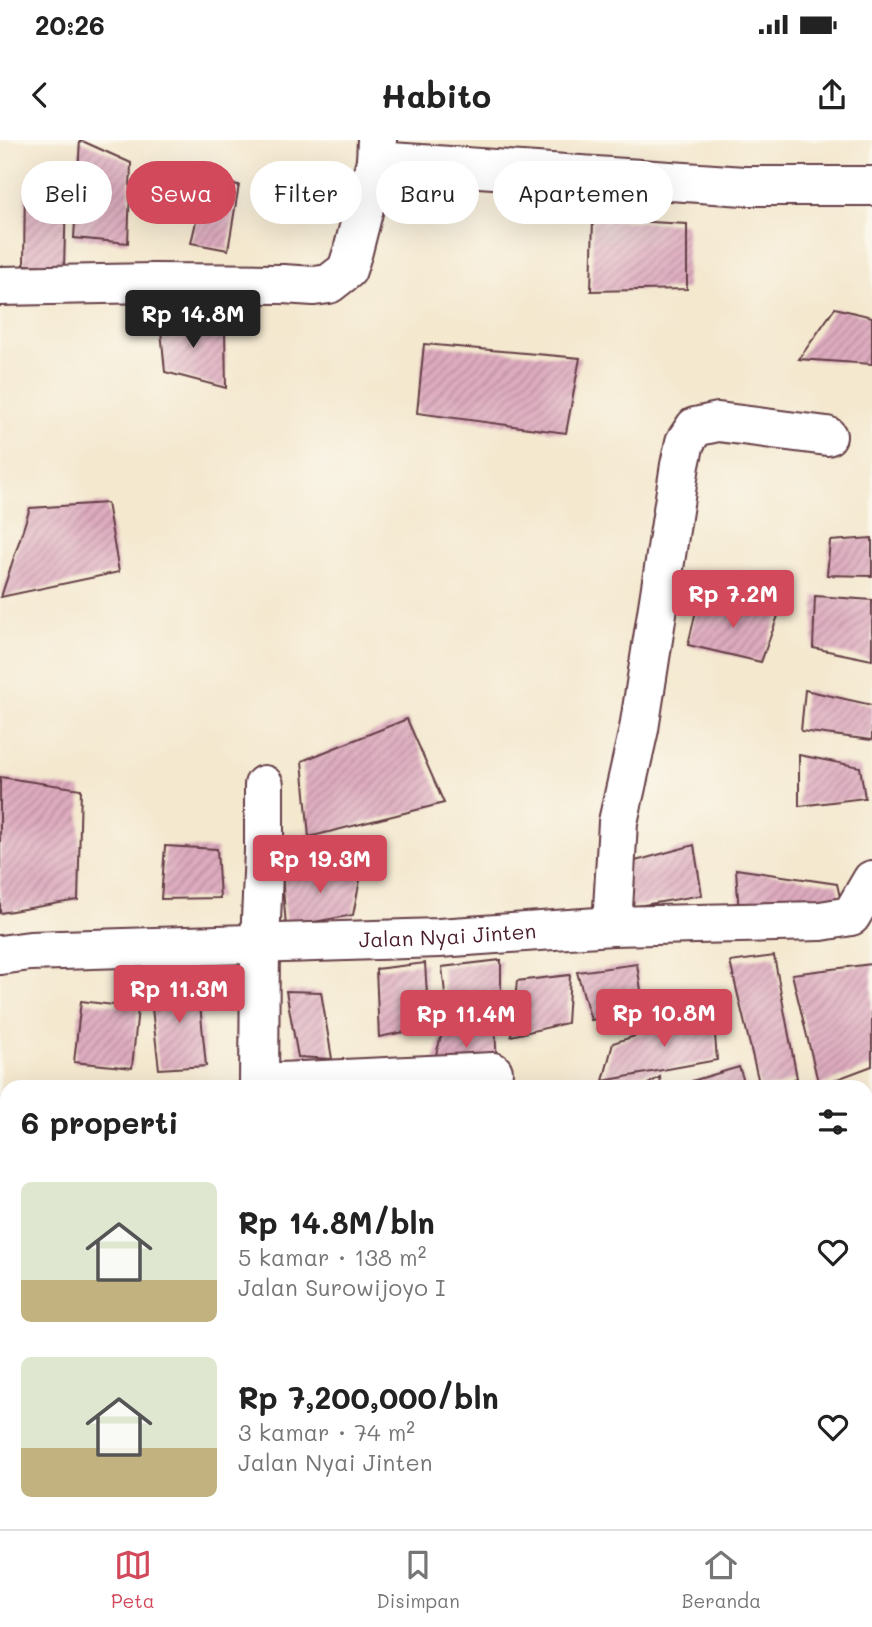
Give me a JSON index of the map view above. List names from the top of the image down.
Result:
{
  "streets": {
    "street": ["Jalan Nyai Jinten"]
  },
  "page": {
    "status": "20:26",
    "header": "Habito",
    "chip": [
      "Beli",
      "Sewa",
      "Filter",
      "Baru",
      "Apartemen"
    ],
    "price": [
      "Rp 14.8M",
      "Rp 7.2M",
      "Rp 19.3M",
      "Rp 11.3M",
      "Rp 10.8M",
      "Rp 11.4M"
    ],
    "heading": "6 properti",
    "list": [
      {
        "name": "Rp 14.8M/bln",
        "note": "5 kamar · 138 m² · Jalan Surowijoyo I"
      },
      {
        "name": "Rp 7,200,000/bln",
        "note": "3 kamar · 74 m² · Jalan Nyai Jinten"
      }
    ],
    "tabs": ["Peta", "Disimpan", "Beranda"]
  }
}
